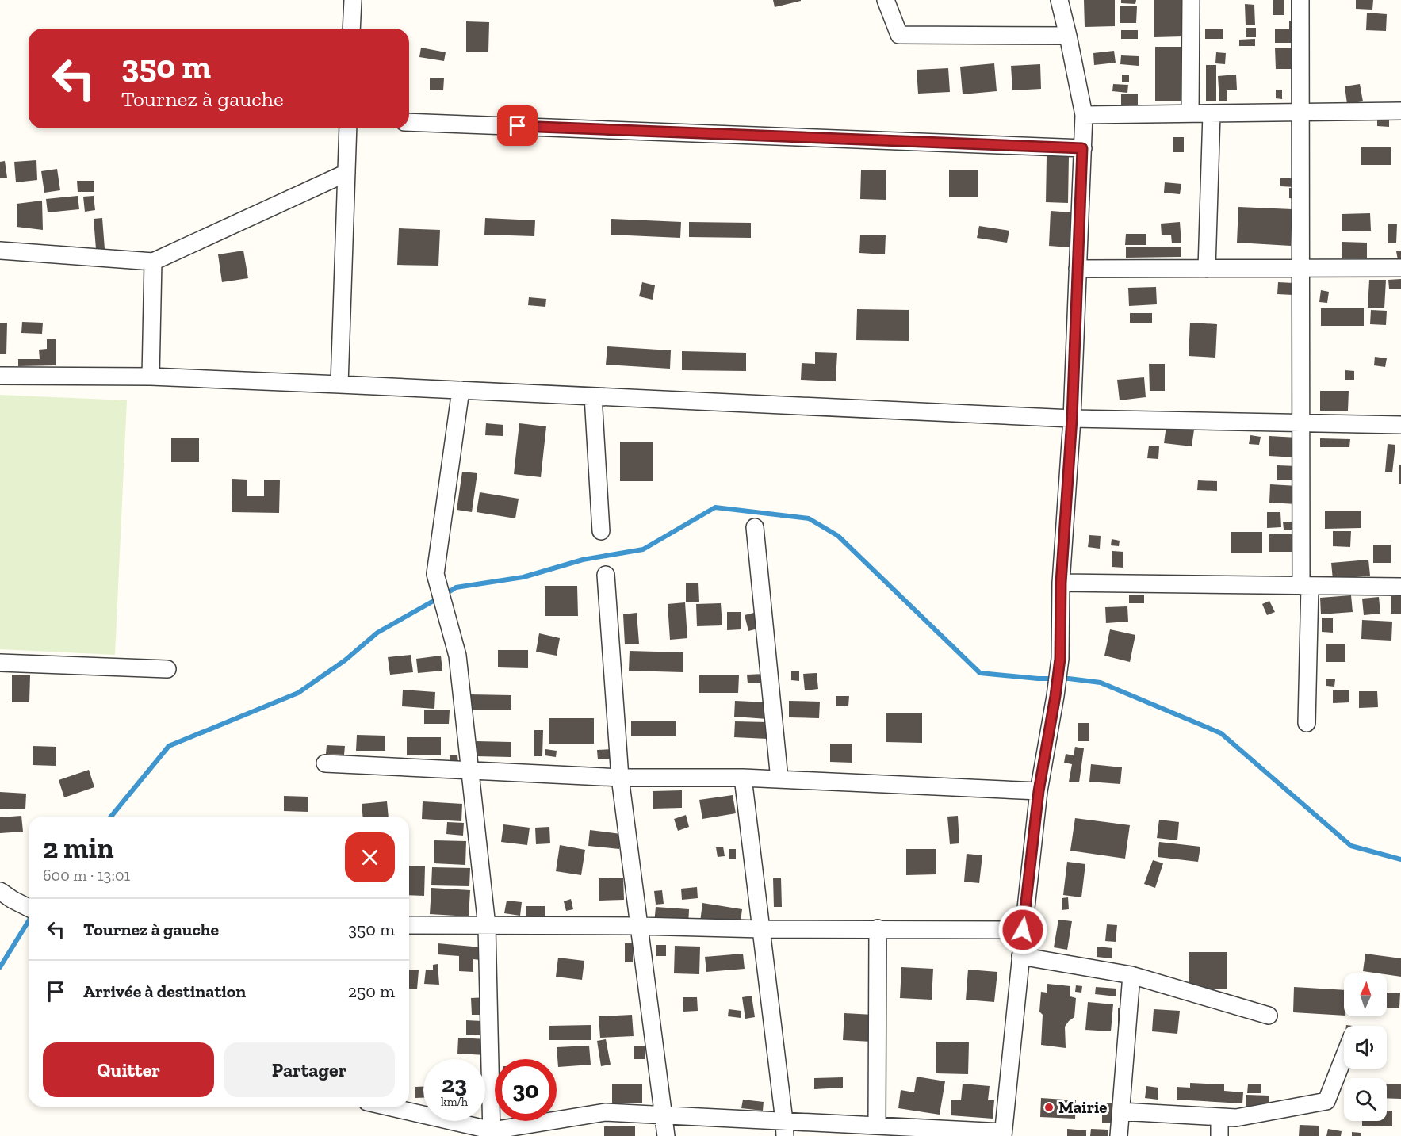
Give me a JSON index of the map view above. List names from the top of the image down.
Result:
{
  "places": ["Mairie"],
  "north": "top",
  "page": {
    "turn": ["350 m", "Tournez à gauche"],
    "heading": ["2 min", "600 m · 13:01"],
    "list": [
      {
        "name": "Tournez à gauche",
        "value": "350 m"
      },
      {
        "name": "Arrivée à destination",
        "value": "250 m"
      }
    ],
    "buttons": ["Quitter", "Partager"],
    "speed": "23 km/h",
    "limit": "30"
  }
}
